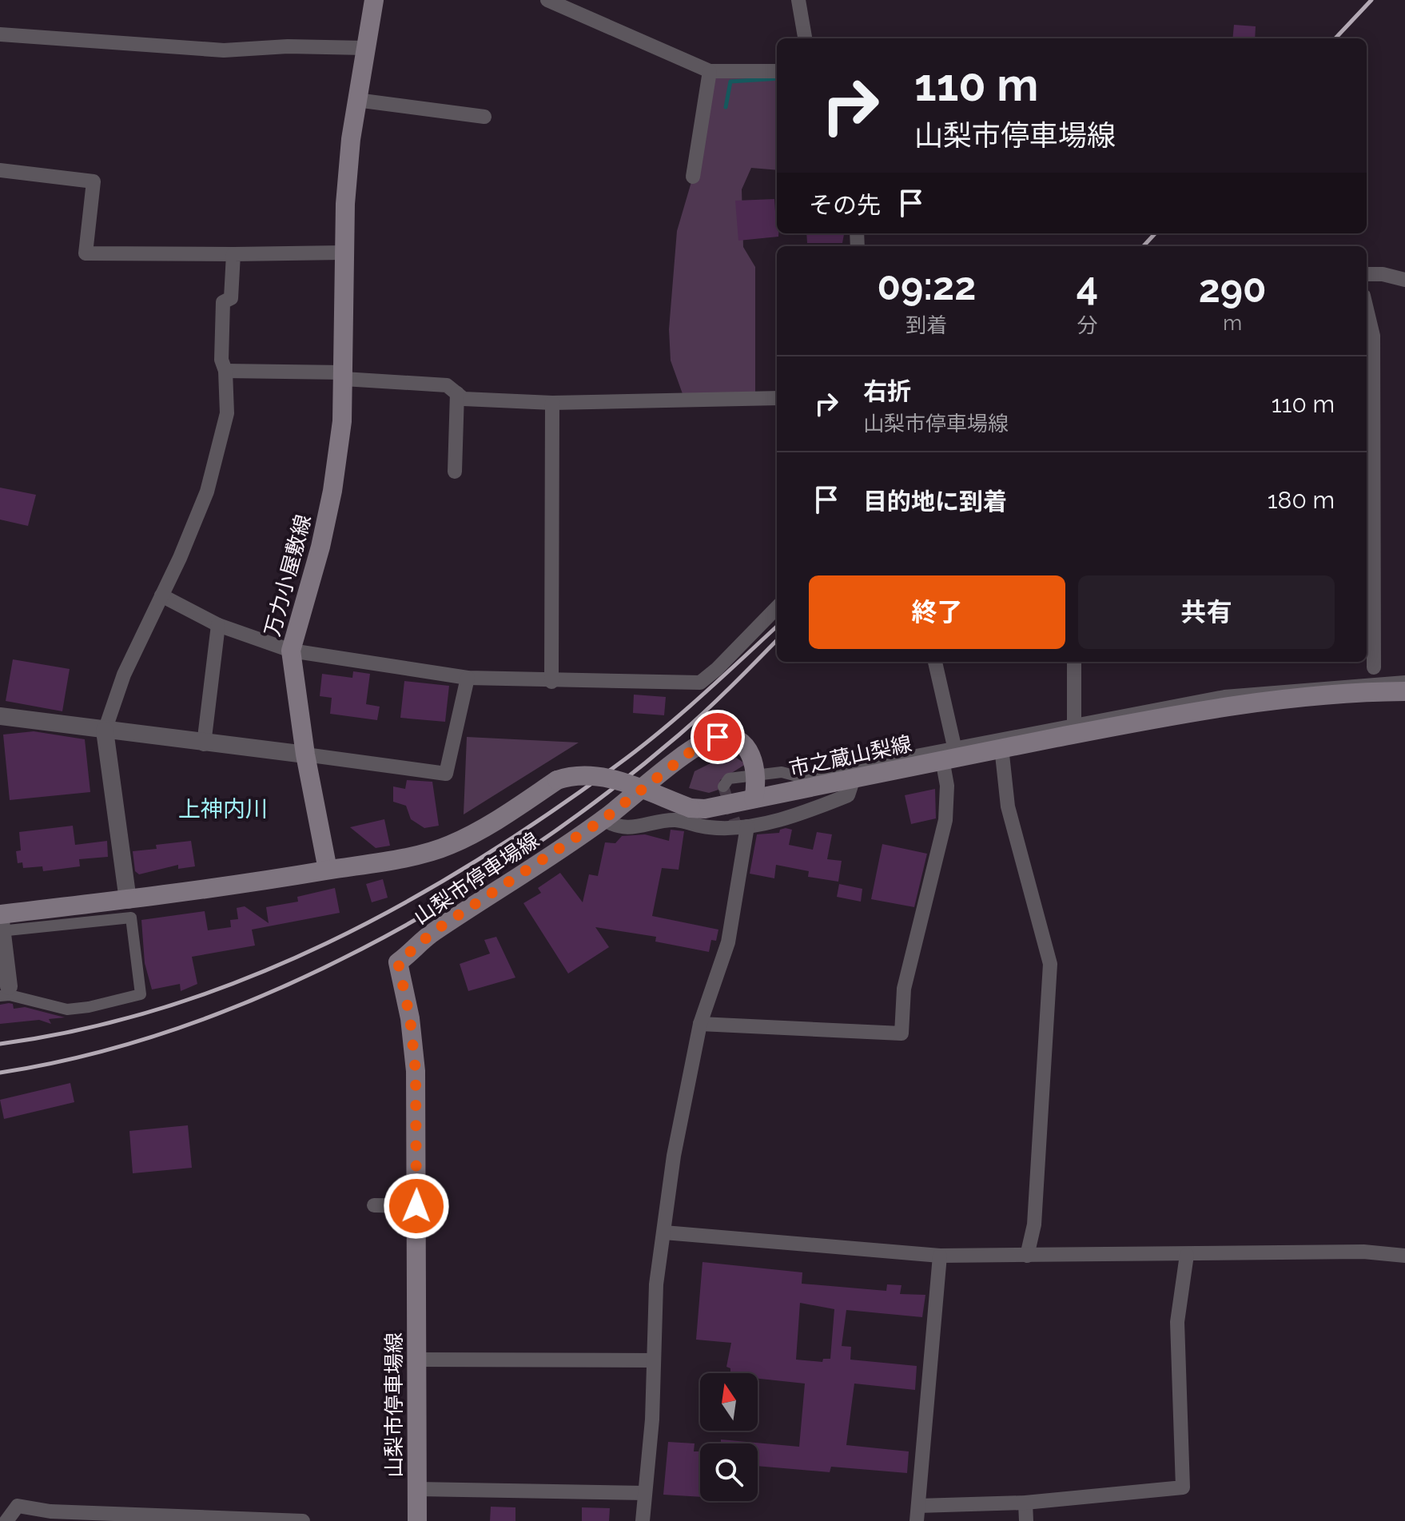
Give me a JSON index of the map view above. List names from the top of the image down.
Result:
{
  "streets": {
    "main road": ["万力小屋敷線", "市之蔵山梨線", "山梨市停車場線"]
  },
  "crossings": [
    ["万力小屋敷線", "市之蔵山梨線"]
  ],
  "districts": ["上神内川"],
  "north": "top",
  "page": {
    "turn": ["110 m", "山梨市停車場線"],
    "then": "その先",
    "eta": [
      "09:22",
      "到着",
      "4",
      "分",
      "290",
      "m"
    ],
    "list": [
      {
        "name": "右折",
        "note": "山梨市停車場線",
        "value": "110 m"
      },
      {
        "name": "目的地に到着",
        "value": "180 m"
      }
    ],
    "buttons": ["終了", "共有"]
  }
}
